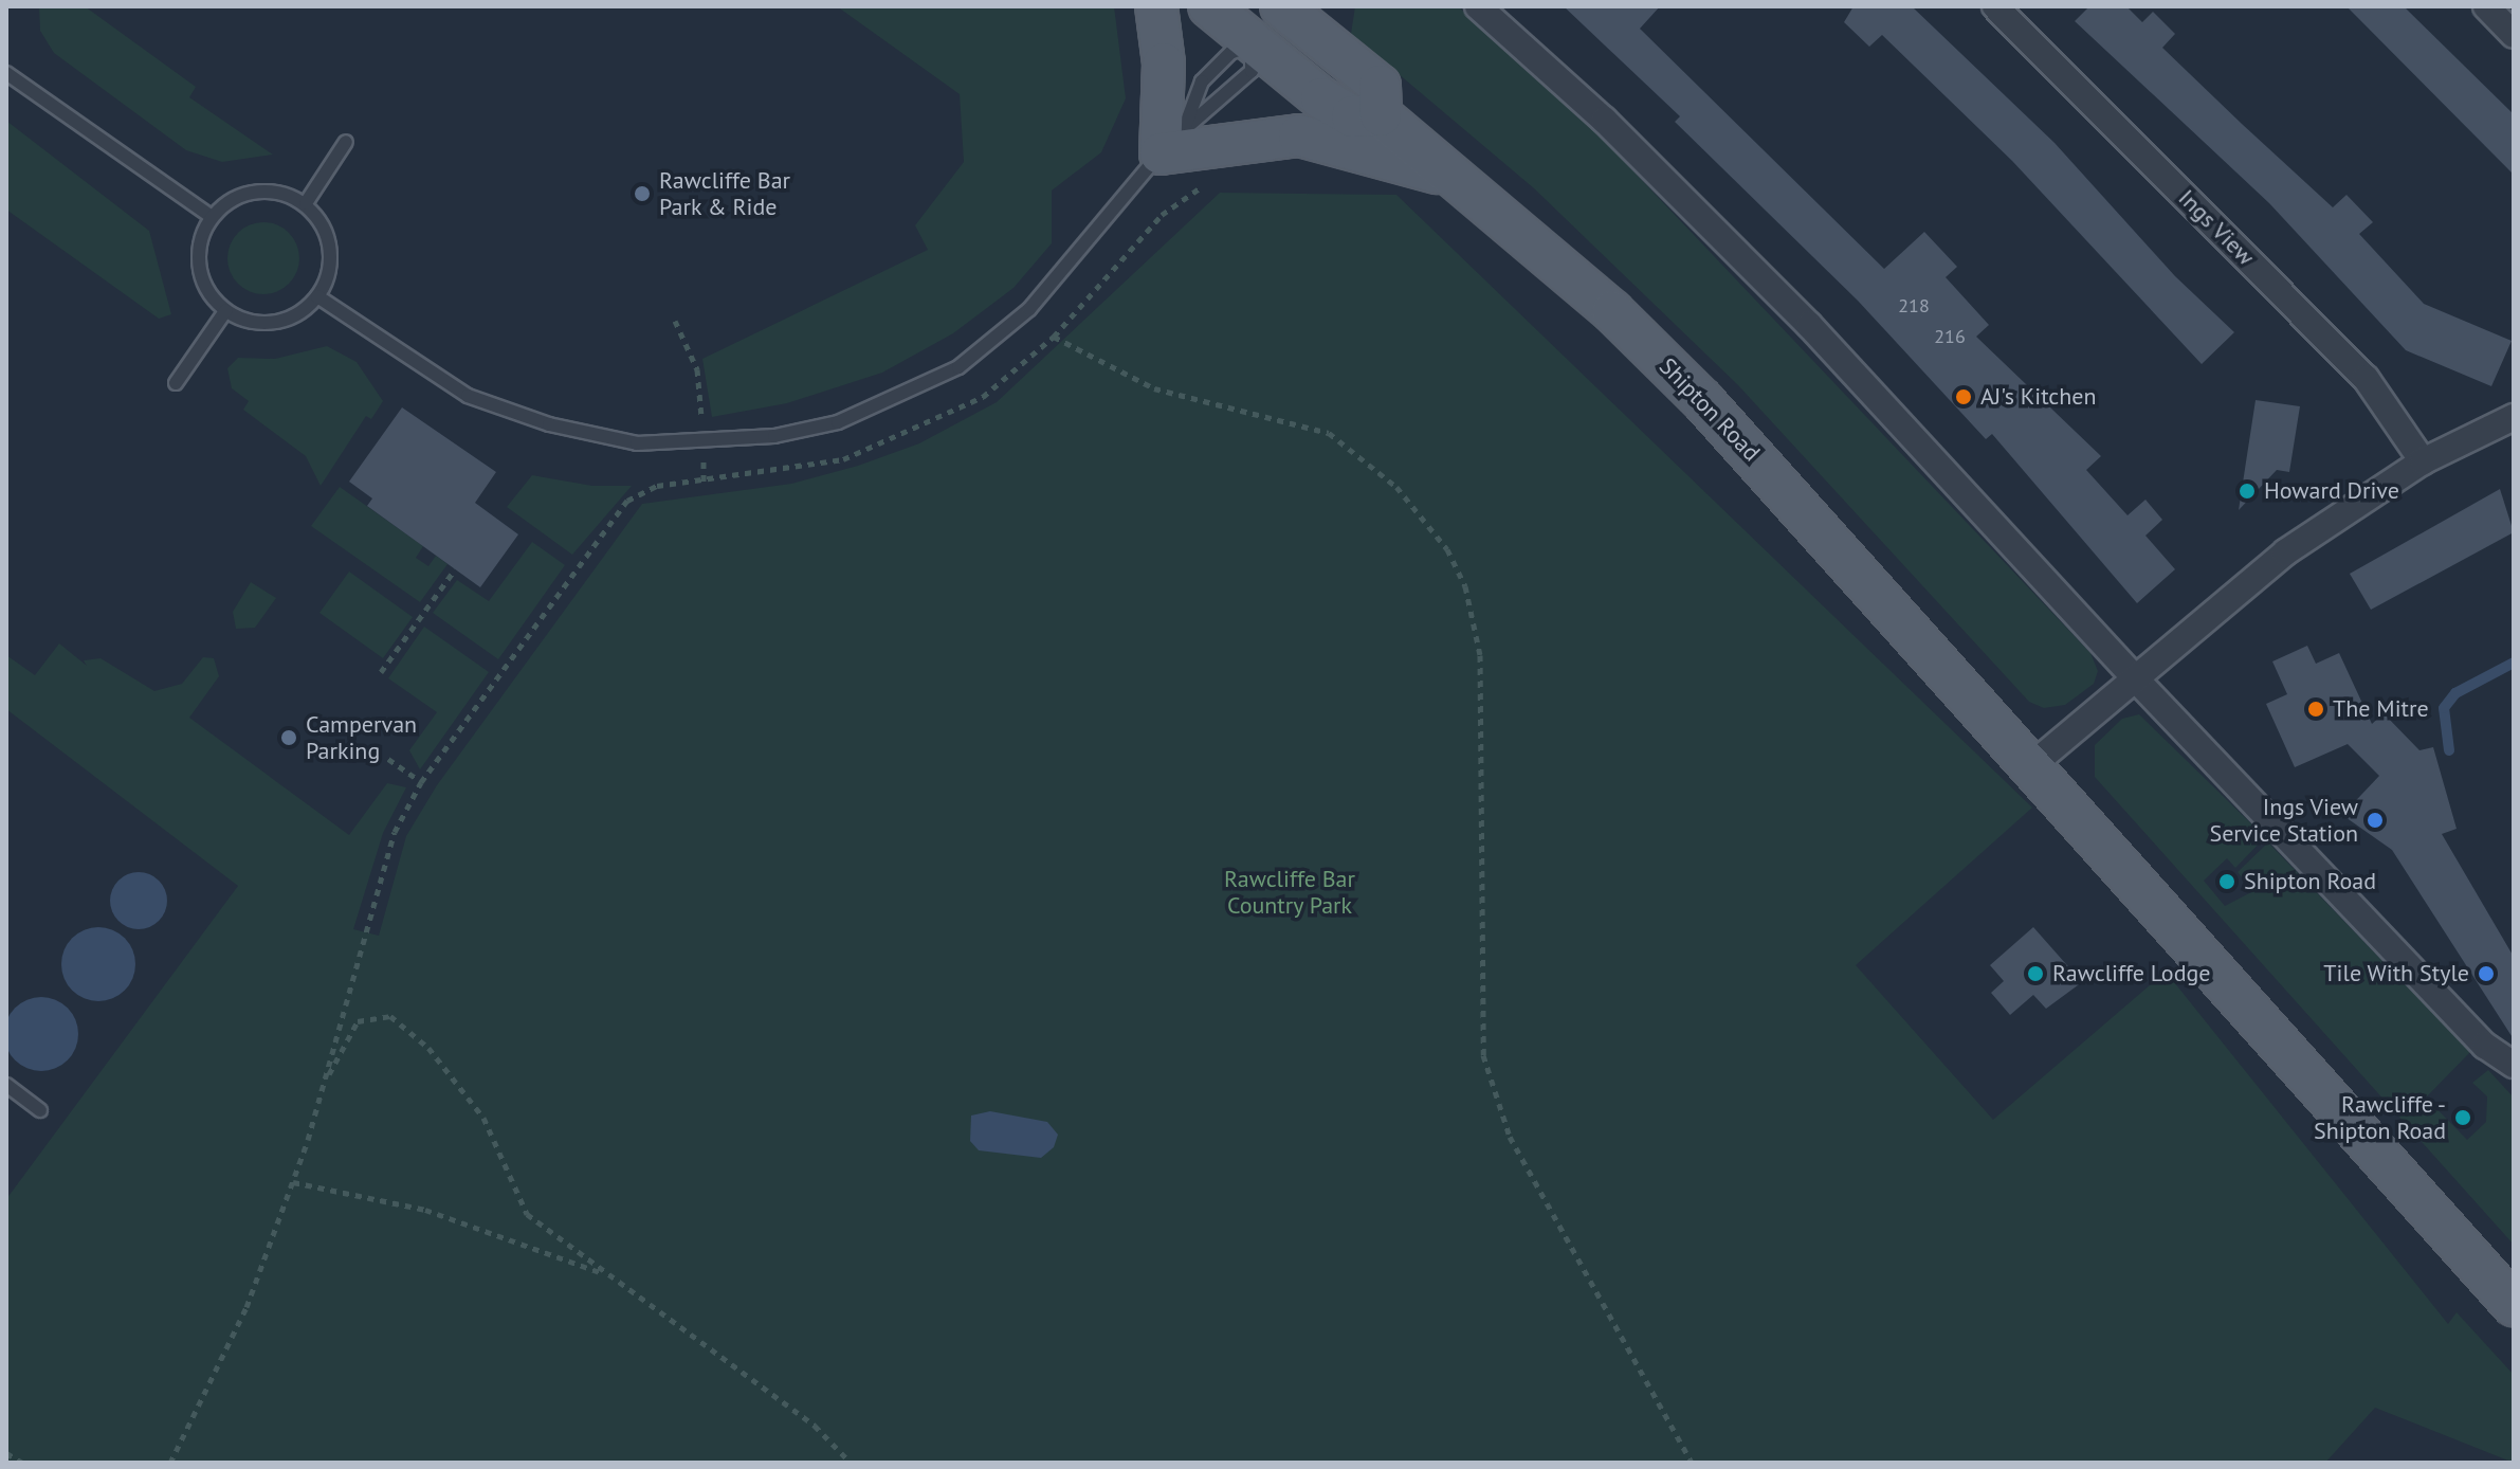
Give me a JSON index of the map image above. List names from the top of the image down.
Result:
{
  "streets": {
    "main road": ["Shipton Road"],
    "street": ["Ings View"]
  },
  "parks": ["Rawcliffe Bar Country Park"],
  "places": [
    "Rawcliffe Bar Park & Ride",
    "AJ's Kitchen",
    "Howard Drive",
    "The Mitre",
    "Campervan Parking",
    "Ings View Service Station",
    "Shipton Road",
    "Rawcliffe Lodge",
    "Tile With Style",
    "Rawcliffe - Shipton Road"
  ],
  "house_numbers": ["218", "216"]
}
